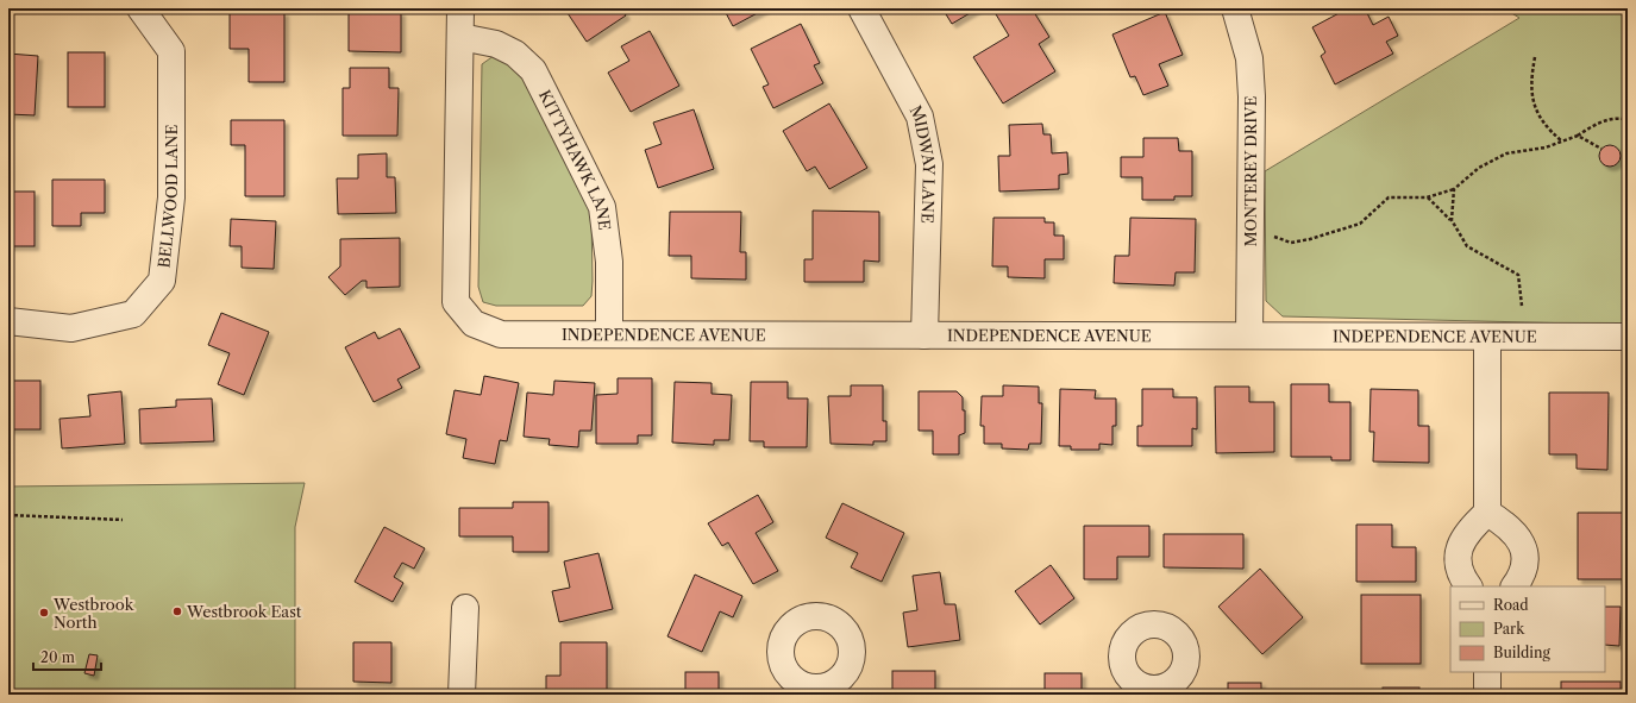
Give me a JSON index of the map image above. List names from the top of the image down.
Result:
{
  "streets": {
    "street": [
      "KITTYHAWK LANE",
      "MIDWAY LANE",
      "MONTEREY DRIVE",
      "BELLWOOD LANE",
      "INDEPENDENCE AVENUE"
    ]
  },
  "crossings": [
    ["KITTYHAWK LANE", "INDEPENDENCE AVENUE"],
    ["MIDWAY LANE", "INDEPENDENCE AVENUE"],
    ["MONTEREY DRIVE", "INDEPENDENCE AVENUE"]
  ],
  "places": ["Westbrook East", "Westbrook North"],
  "legend": ["Road", "Park", "Building"],
  "scale_bar": "20 m"
}
